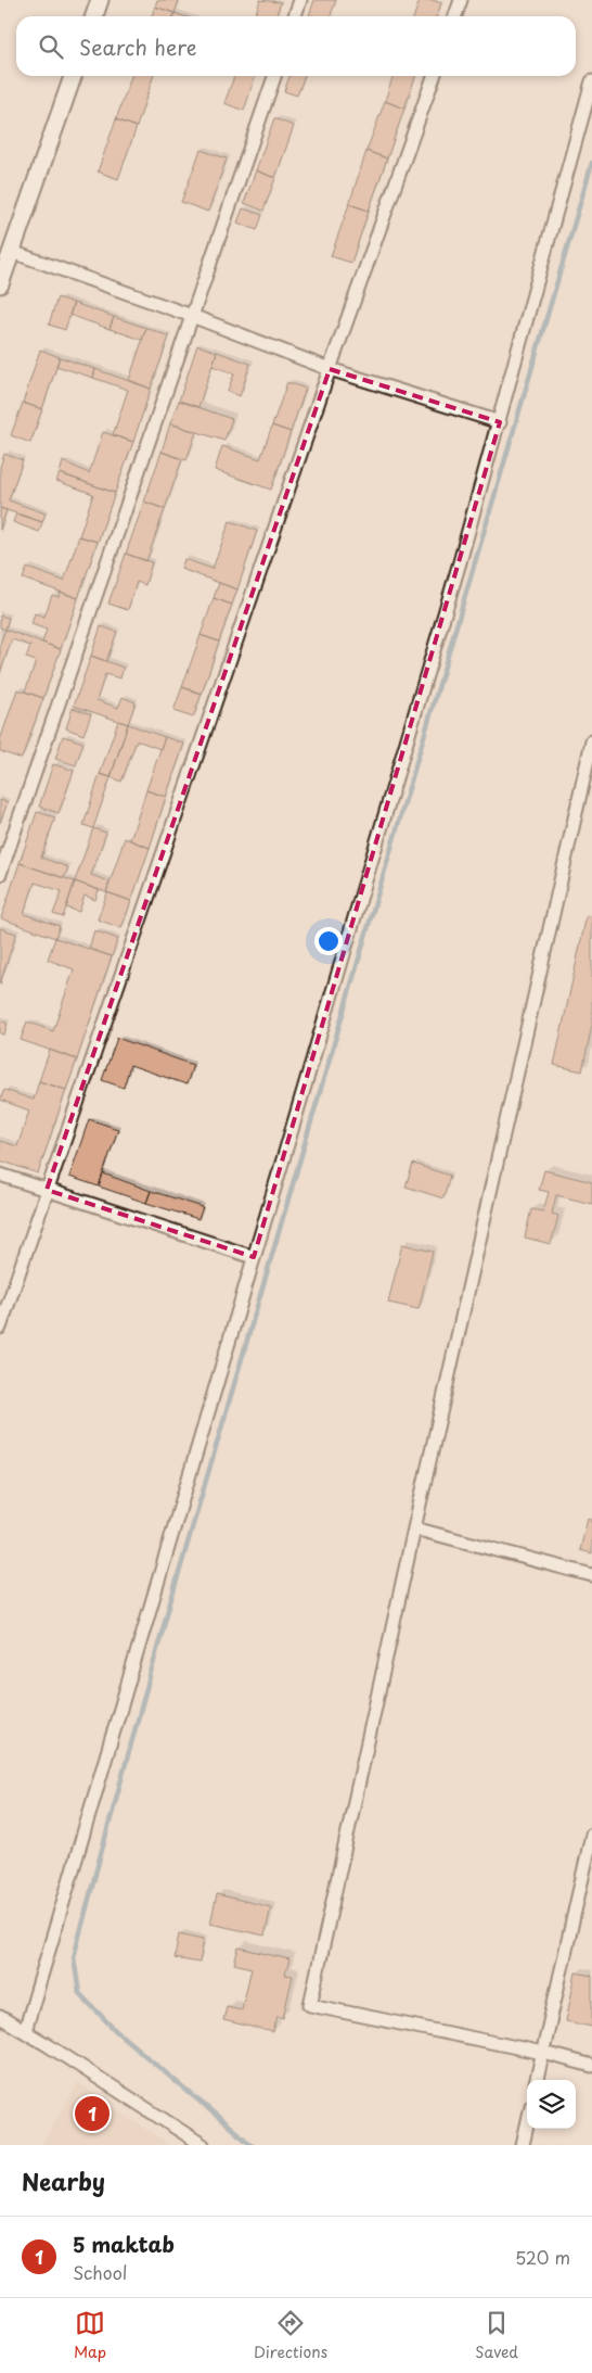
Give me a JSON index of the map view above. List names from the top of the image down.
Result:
{
  "page": {
    "search": "Search here",
    "pins": "1",
    "heading": "Nearby",
    "list": [
      {
        "mark": "1",
        "name": "5 maktab",
        "note": "School",
        "value": "520 m"
      }
    ],
    "nav": ["Map", "Directions", "Saved"]
  }
}
